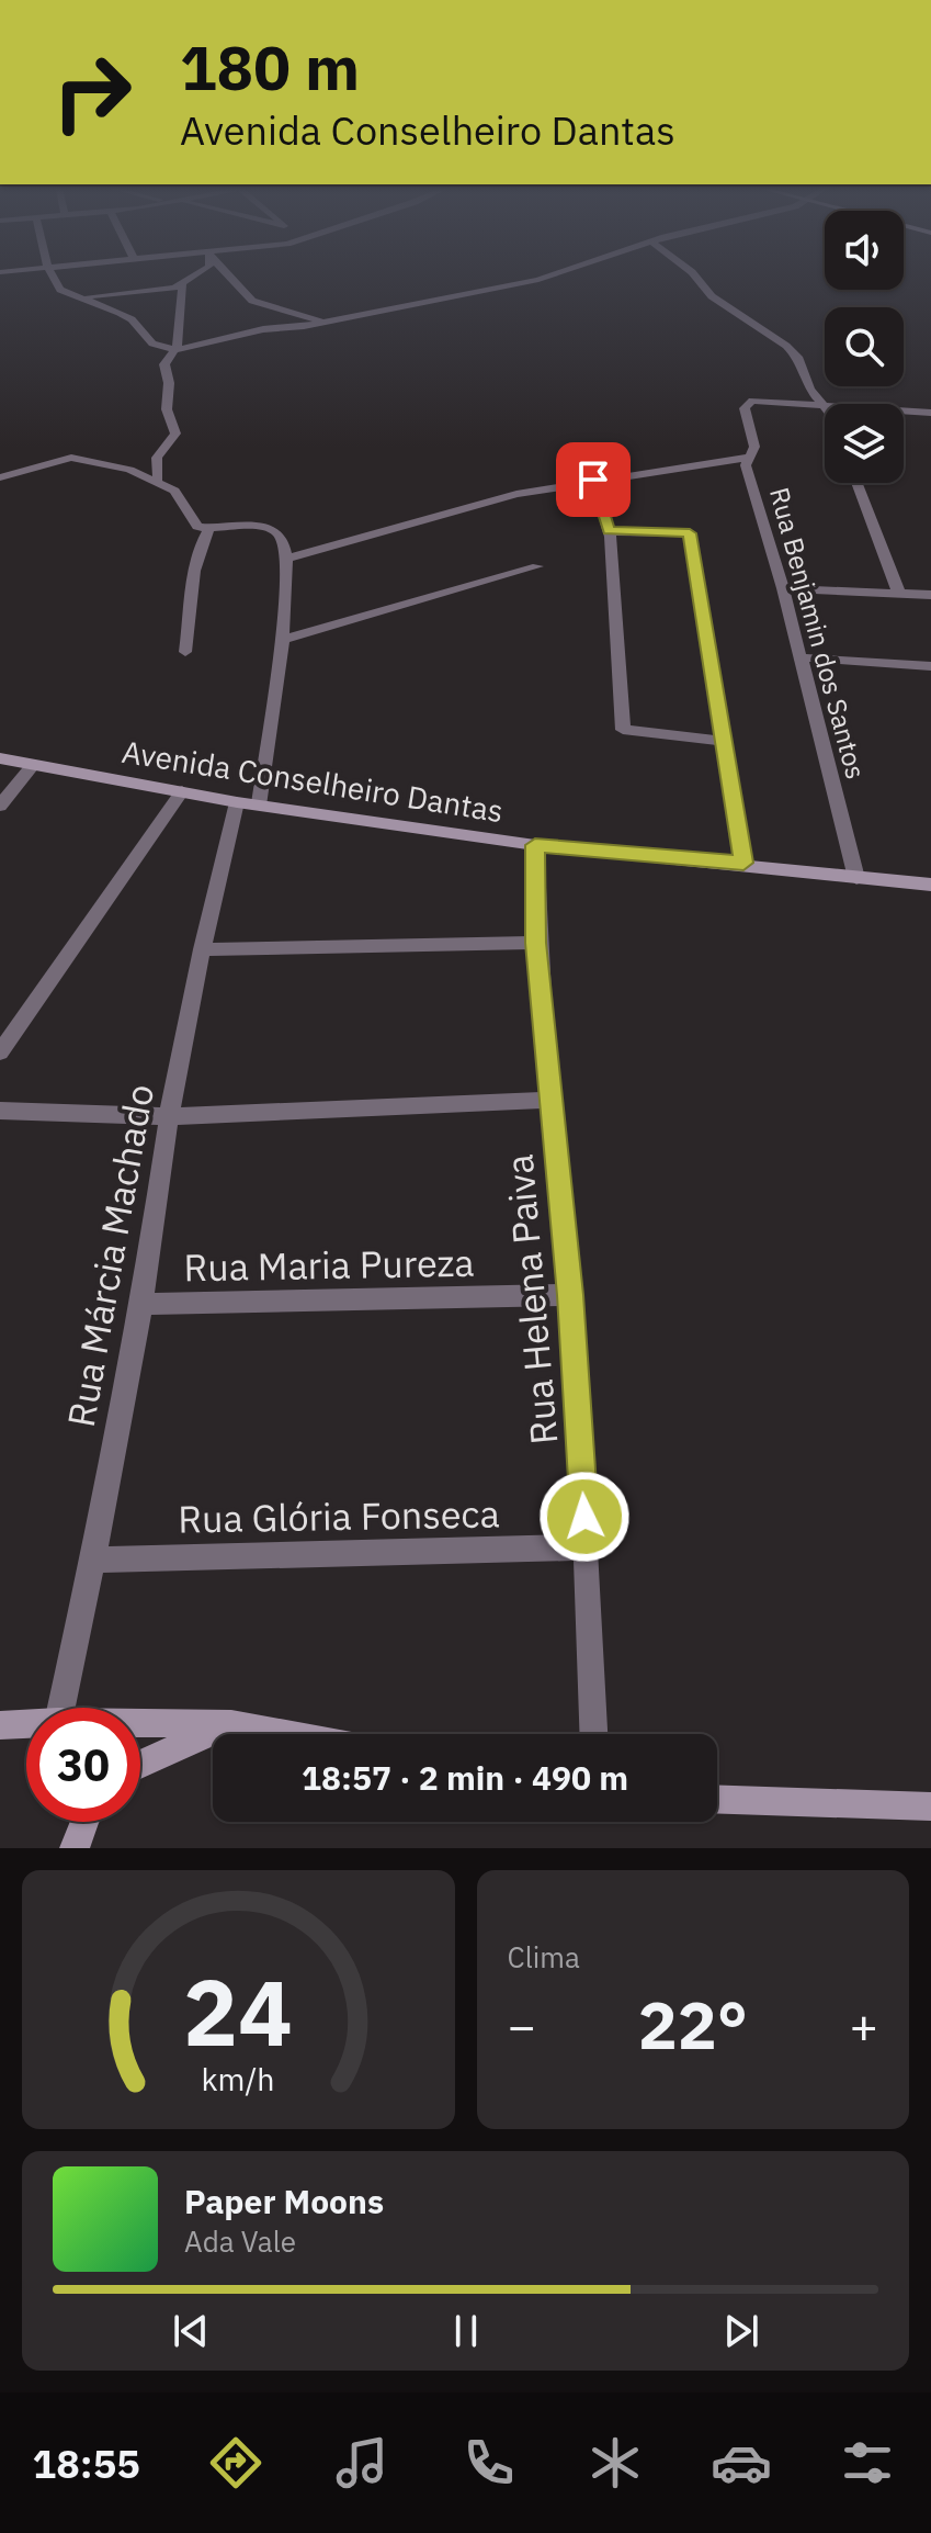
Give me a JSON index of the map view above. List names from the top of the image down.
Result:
{
  "streets": {
    "street": [
      "Rua Benjamin dos Santos",
      "Avenida Conselheiro Dantas",
      "Rua Márcia Machado",
      "Rua Maria Pureza",
      "Rua Helena Paiva",
      "Rua Glória Fonseca"
    ]
  },
  "crossings": [
    ["Rua Benjamin dos Santos", "Avenida Conselheiro Dantas"],
    ["Avenida Conselheiro Dantas", "Rua Márcia Machado"],
    ["Avenida Conselheiro Dantas", "Rua Helena Paiva"],
    ["Rua Márcia Machado", "Rua Maria Pureza"],
    ["Rua Márcia Machado", "Rua Glória Fonseca"],
    ["Rua Maria Pureza", "Rua Helena Paiva"],
    ["Rua Helena Paiva", "Rua Glória Fonseca"]
  ],
  "page": {
    "turn": ["180 m", "Avenida Conselheiro Dantas"],
    "limit": "30",
    "trip": "18:57 · 2 min · 490 m",
    "tile": "Clima",
    "heat": ["−", "22°", "+"],
    "song": ["Paper Moons", "Ada Vale"],
    "tabs": "18:55",
    "gauge": ["24", "km/h"]
  }
}
